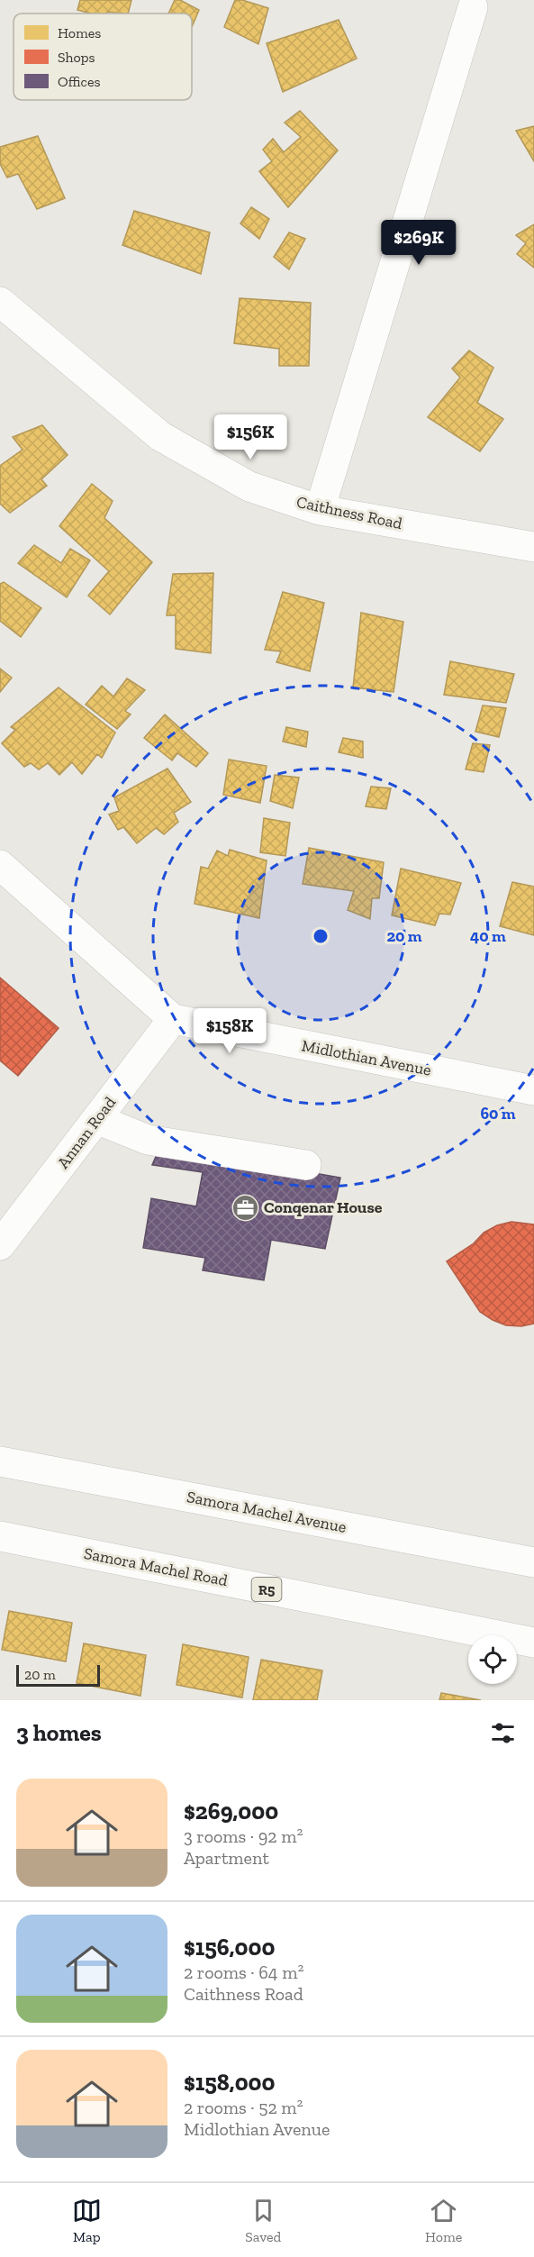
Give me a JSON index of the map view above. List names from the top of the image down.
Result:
{
  "streets": {
    "main road": [
      "Caithness Road",
      "Midlothian Avenue",
      "Annan Road",
      "Samora Machel Avenue",
      "Samora Machel Road",
      "R5"
    ]
  },
  "crossings": [
    ["Midlothian Avenue", "Annan Road"]
  ],
  "places": {
    "office": ["Conqenar House"]
  },
  "legend": ["Homes", "Shops", "Offices"],
  "scale_bar": "20 m",
  "page": {
    "price": ["$269K", "$156K", "$158K"],
    "scale": "20 m",
    "heading": "3 homes",
    "list": [
      {
        "name": "$269,000",
        "note": "3 rooms · 92 m² · Apartment"
      },
      {
        "name": "$156,000",
        "note": "2 rooms · 64 m² · Caithness Road"
      },
      {
        "name": "$158,000",
        "note": "2 rooms · 52 m² · Midlothian Avenue"
      }
    ],
    "tabs": ["Map", "Saved", "Home"]
  },
  "rings": ["20 m", "40 m", "60 m"]
}
